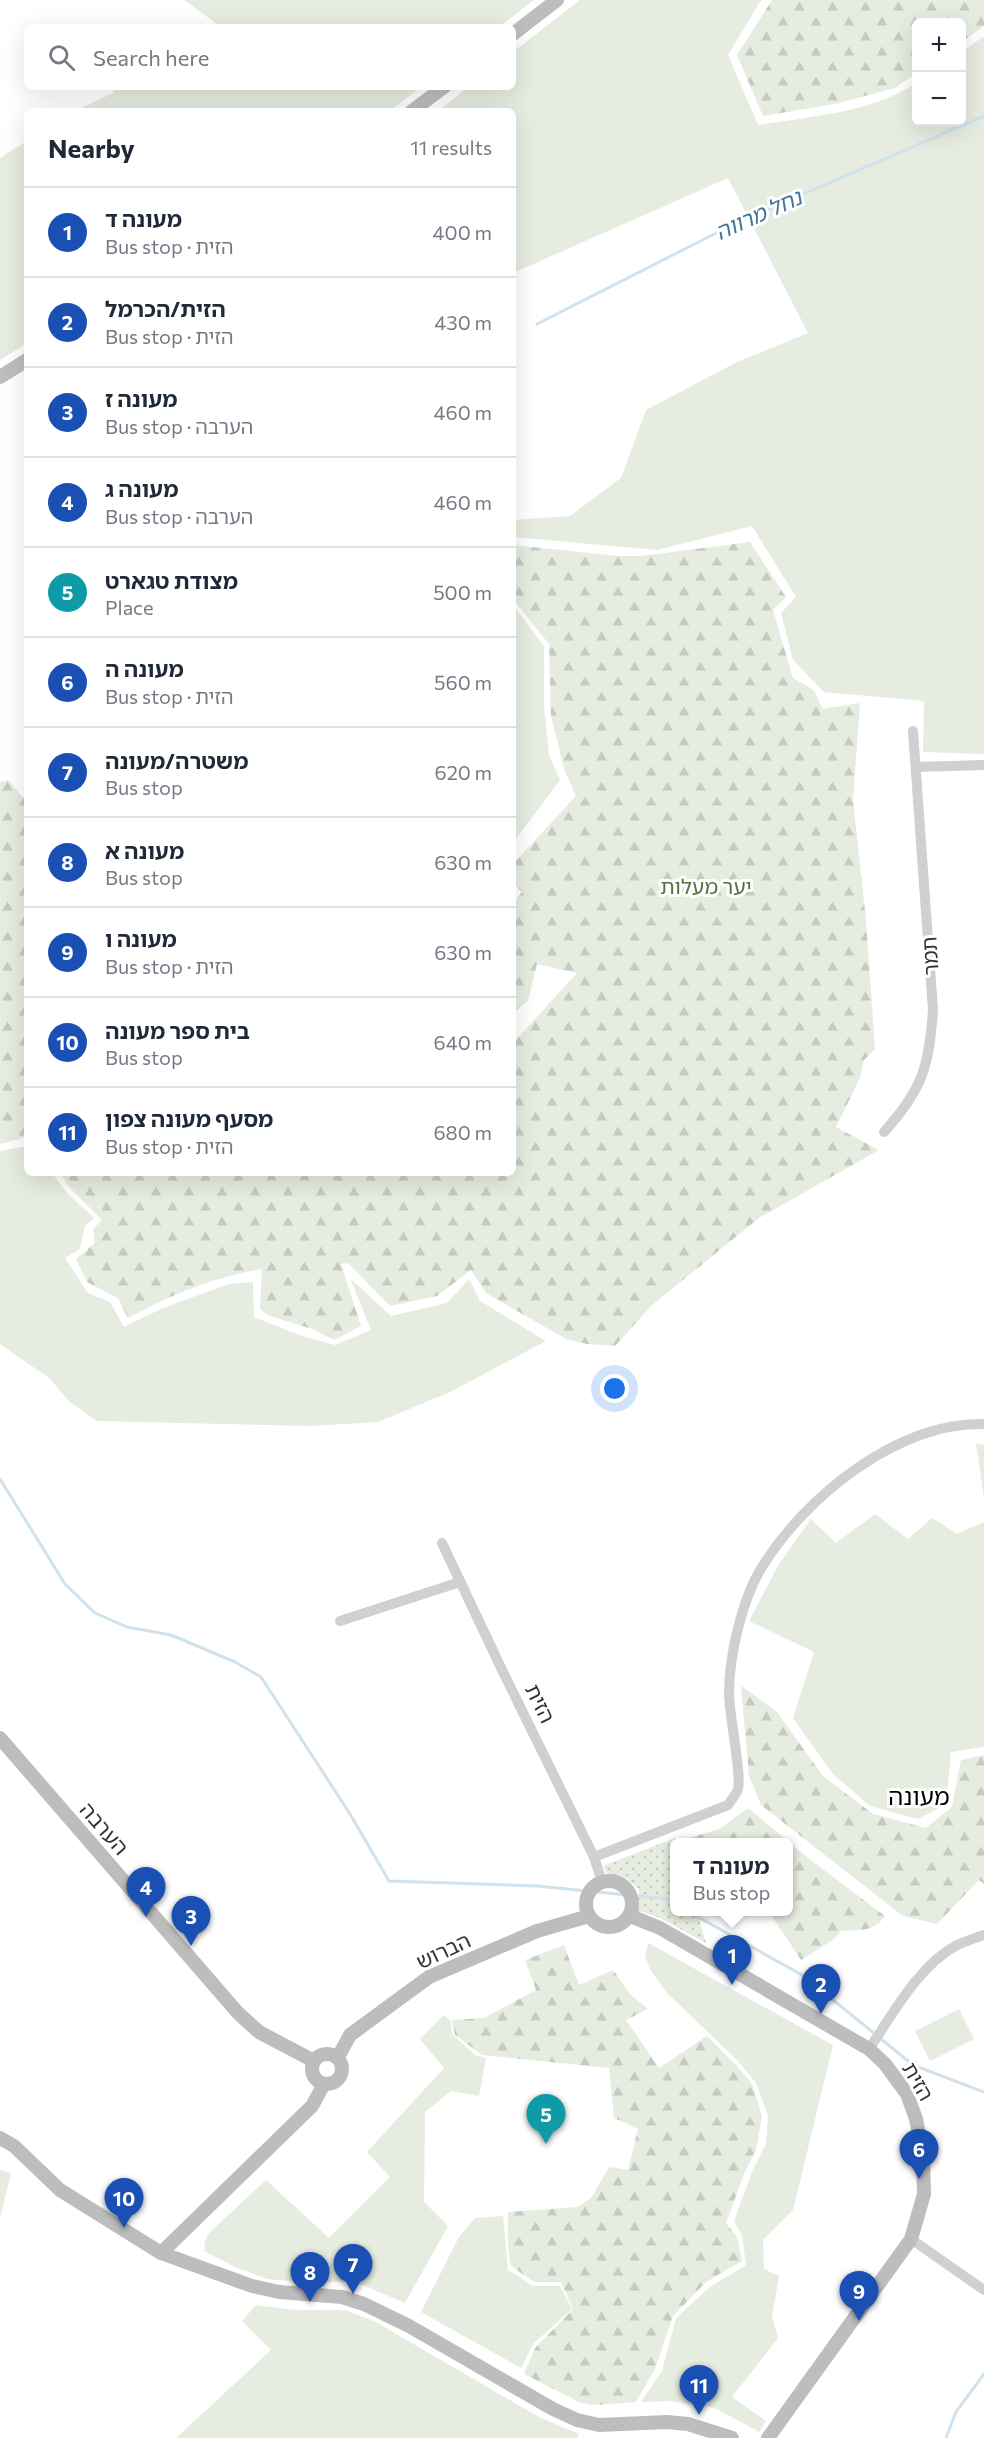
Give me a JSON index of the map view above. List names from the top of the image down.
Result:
{
  "streets": {
    "main road": ["הזית", "הערבה", "הברוש"],
    "street": ["תמר"]
  },
  "crossings": [
    ["הזית", "הברוש"],
    ["הערבה", "הברוש"]
  ],
  "districts": ["מעונה"],
  "water": ["נחל מרווה"],
  "parks": ["יער מעלות"],
  "page": {
    "map_buttons": ["+", "−"],
    "search": "Search here",
    "heading": ["Nearby", "11 results"],
    "list": [
      {
        "mark": "1",
        "name": "מעונה ד",
        "note": "Bus stop · הזית",
        "value": "400 m"
      },
      {
        "mark": "2",
        "name": "הזית/הכרמל",
        "note": "Bus stop · הזית",
        "value": "430 m"
      },
      {
        "mark": "3",
        "name": "מעונה ז",
        "note": "Bus stop · הערבה",
        "value": "460 m"
      },
      {
        "mark": "4",
        "name": "מעונה ג",
        "note": "Bus stop · הערבה",
        "value": "460 m"
      },
      {
        "mark": "5",
        "name": "מצודת טגארט",
        "note": "Place",
        "value": "500 m"
      },
      {
        "mark": "6",
        "name": "מעונה ה",
        "note": "Bus stop · הזית",
        "value": "560 m"
      },
      {
        "mark": "7",
        "name": "משטרה/מעונה",
        "note": "Bus stop",
        "value": "620 m"
      },
      {
        "mark": "8",
        "name": "מעונה א",
        "note": "Bus stop",
        "value": "630 m"
      },
      {
        "mark": "9",
        "name": "מעונה ו",
        "note": "Bus stop · הזית",
        "value": "630 m"
      },
      {
        "mark": "10",
        "name": "בית ספר מעונה",
        "note": "Bus stop",
        "value": "640 m"
      },
      {
        "mark": "11",
        "name": "מסעף מעונה צפון",
        "note": "Bus stop · הזית",
        "value": "680 m"
      }
    ],
    "popup": ["מעונה ד", "Bus stop"],
    "pins": [
      "4",
      "3",
      "1",
      "2",
      "5",
      "6",
      "10",
      "7",
      "8",
      "9",
      "11"
    ]
  }
}
